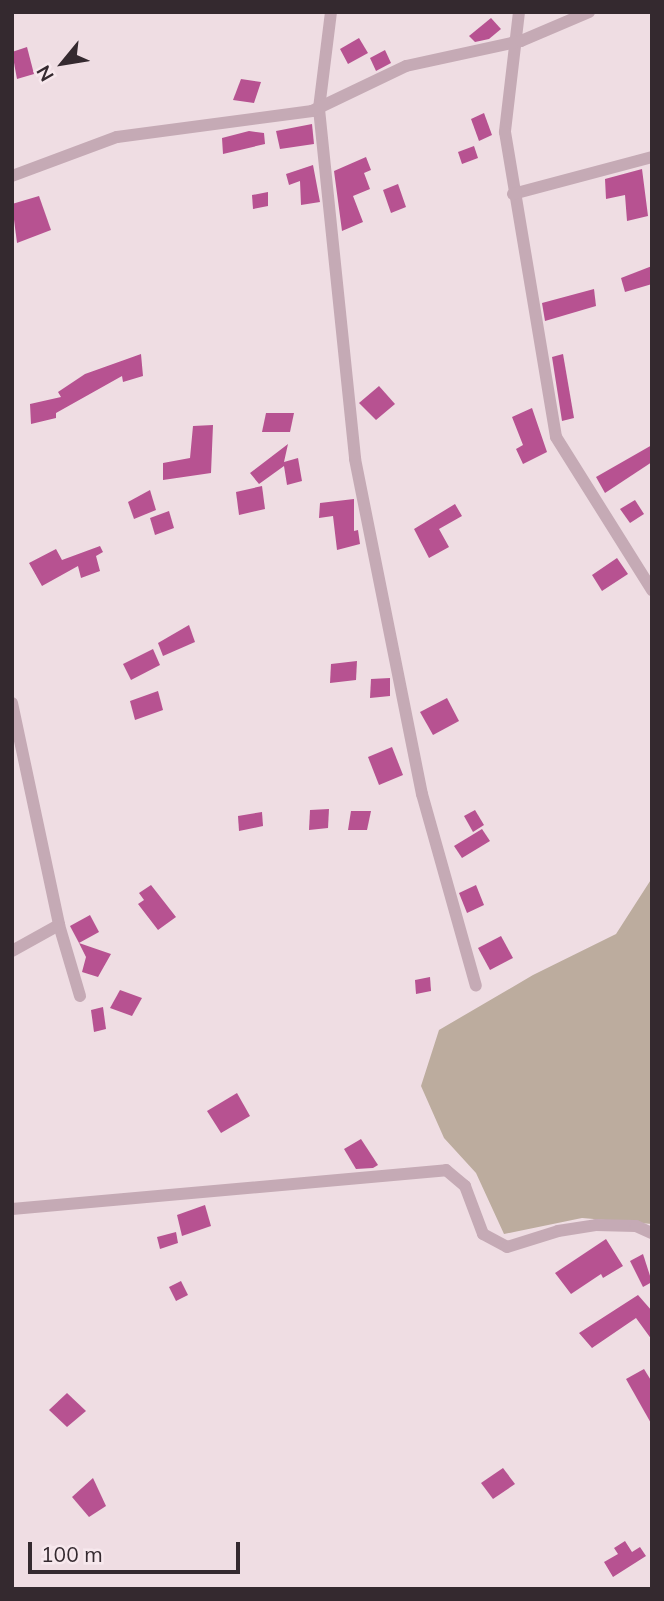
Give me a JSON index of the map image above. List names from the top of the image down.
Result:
{
  "scale_bar": "100 m",
  "north": "bottom left"
}
